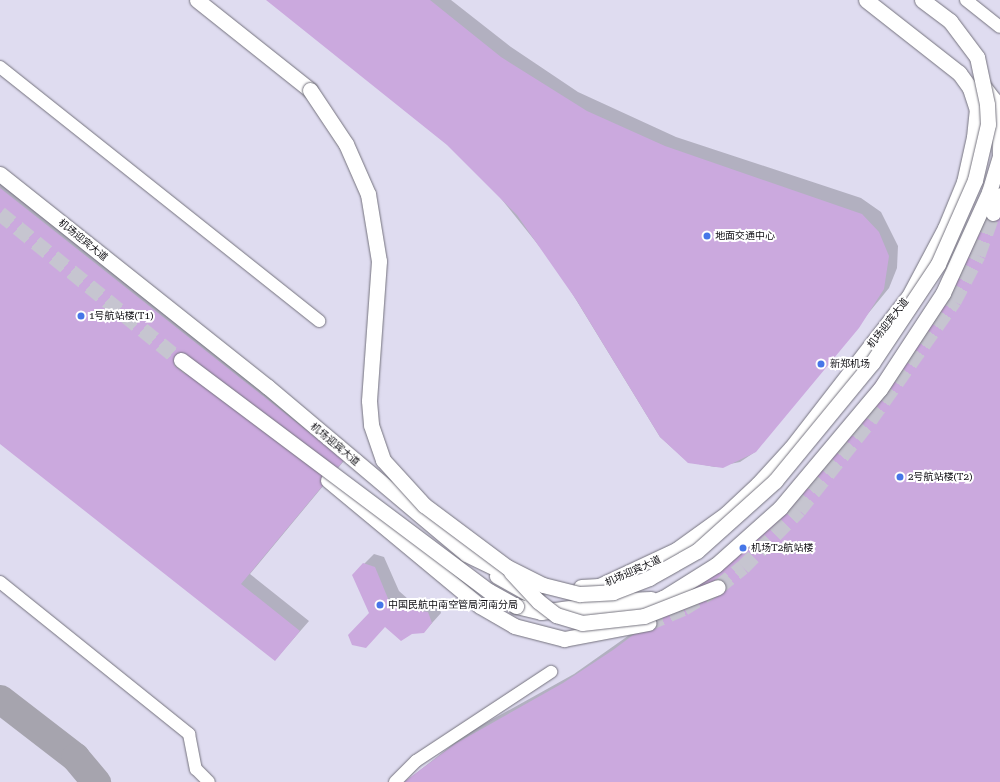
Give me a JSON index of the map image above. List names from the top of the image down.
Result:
{
  "streets": {
    "main road": ["机场迎宾大道"]
  },
  "places": [
    "地面交通中心",
    "1号航站楼(T1)",
    "新郑机场",
    "2号航站楼(T2)",
    "机场T2航站楼",
    "中国民航中南空管局河南分局"
  ]
}
